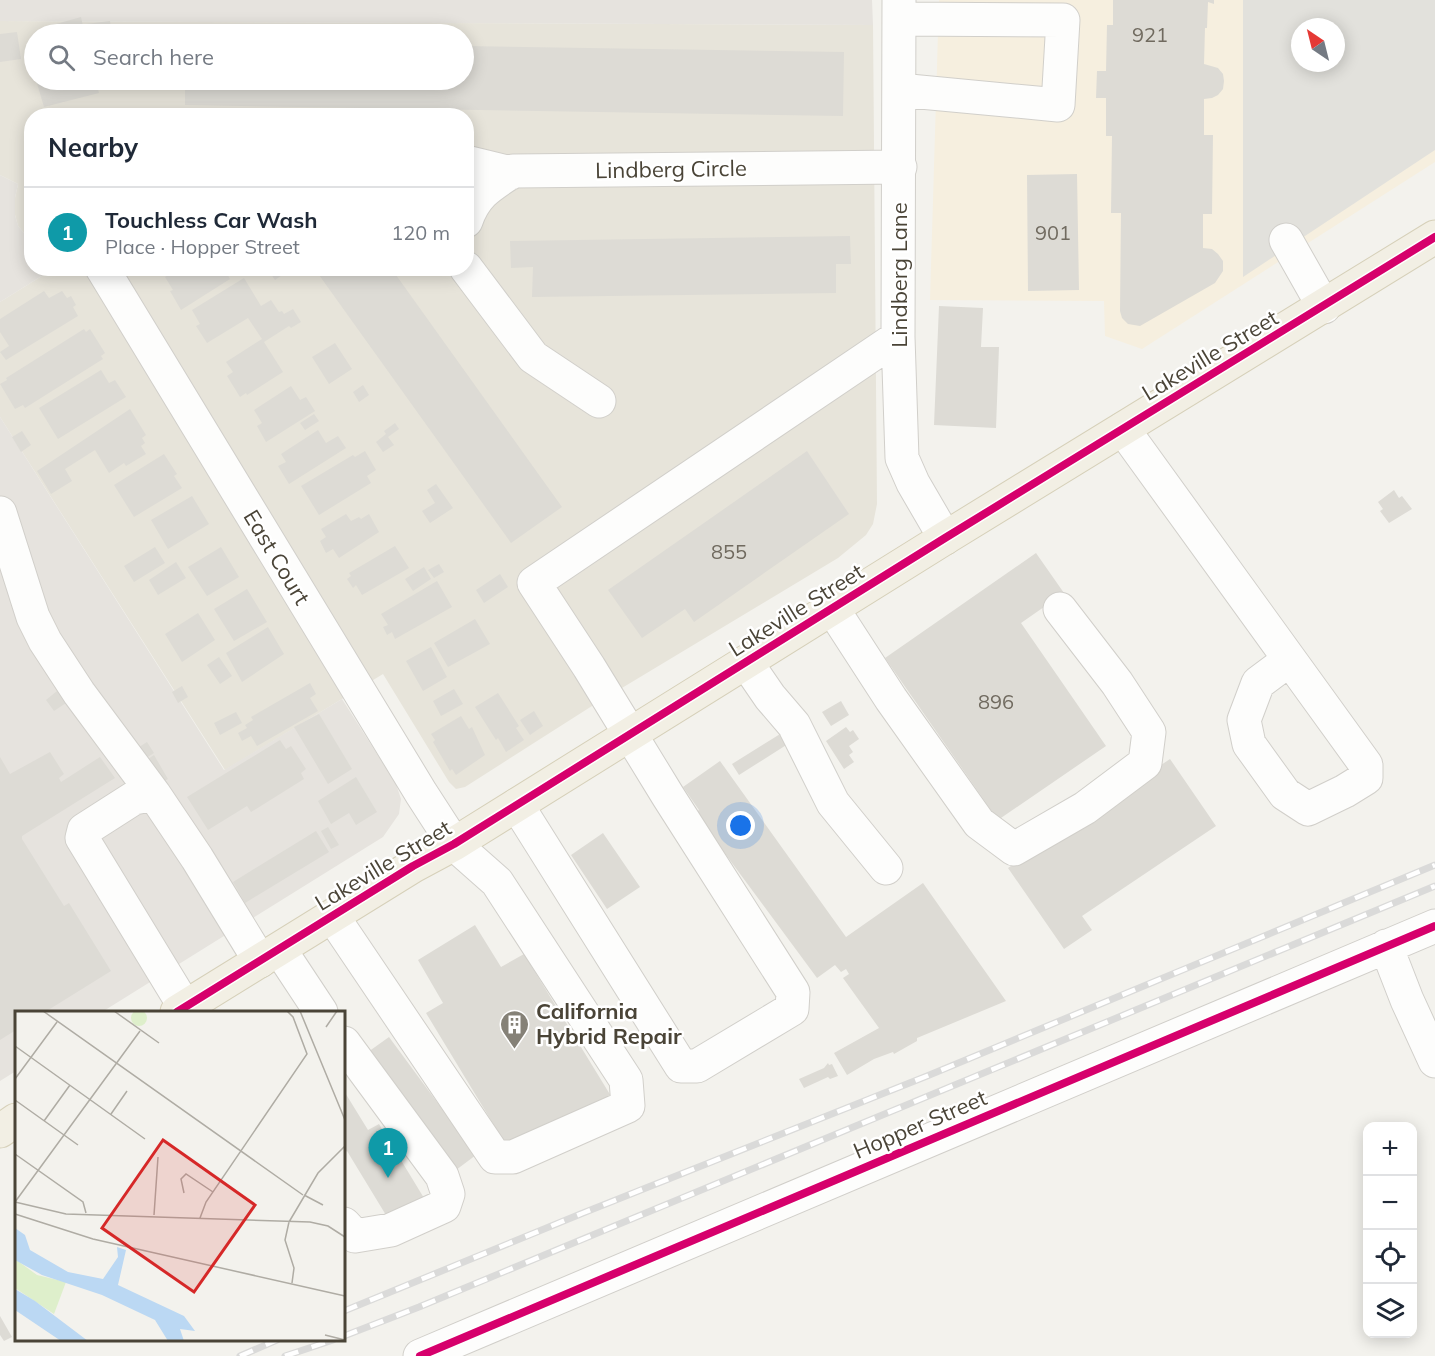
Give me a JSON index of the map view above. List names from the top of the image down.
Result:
{
  "streets": {
    "main road": ["Lakeville Street"],
    "street": [
      "Lindberg Circle",
      "Lindberg Lane",
      "East Court",
      "Hopper Street"
    ]
  },
  "crossings": [
    ["Lindberg Circle", "Lindberg Lane"],
    ["Lindberg Lane", "Lakeville Street"],
    ["Lakeville Street", "East Court"]
  ],
  "places": {
    "building": ["California Hybrid Repair"]
  },
  "house_numbers": [
    "921",
    "901",
    "855",
    "896"
  ],
  "north": "top left",
  "page": {
    "search": "Search here",
    "heading": "Nearby",
    "list": [
      {
        "mark": "1",
        "name": "Touchless Car Wash",
        "note": "Place · Hopper Street",
        "value": "120 m"
      }
    ],
    "map_buttons": ["+", "−"],
    "pins": "1"
  }
}
